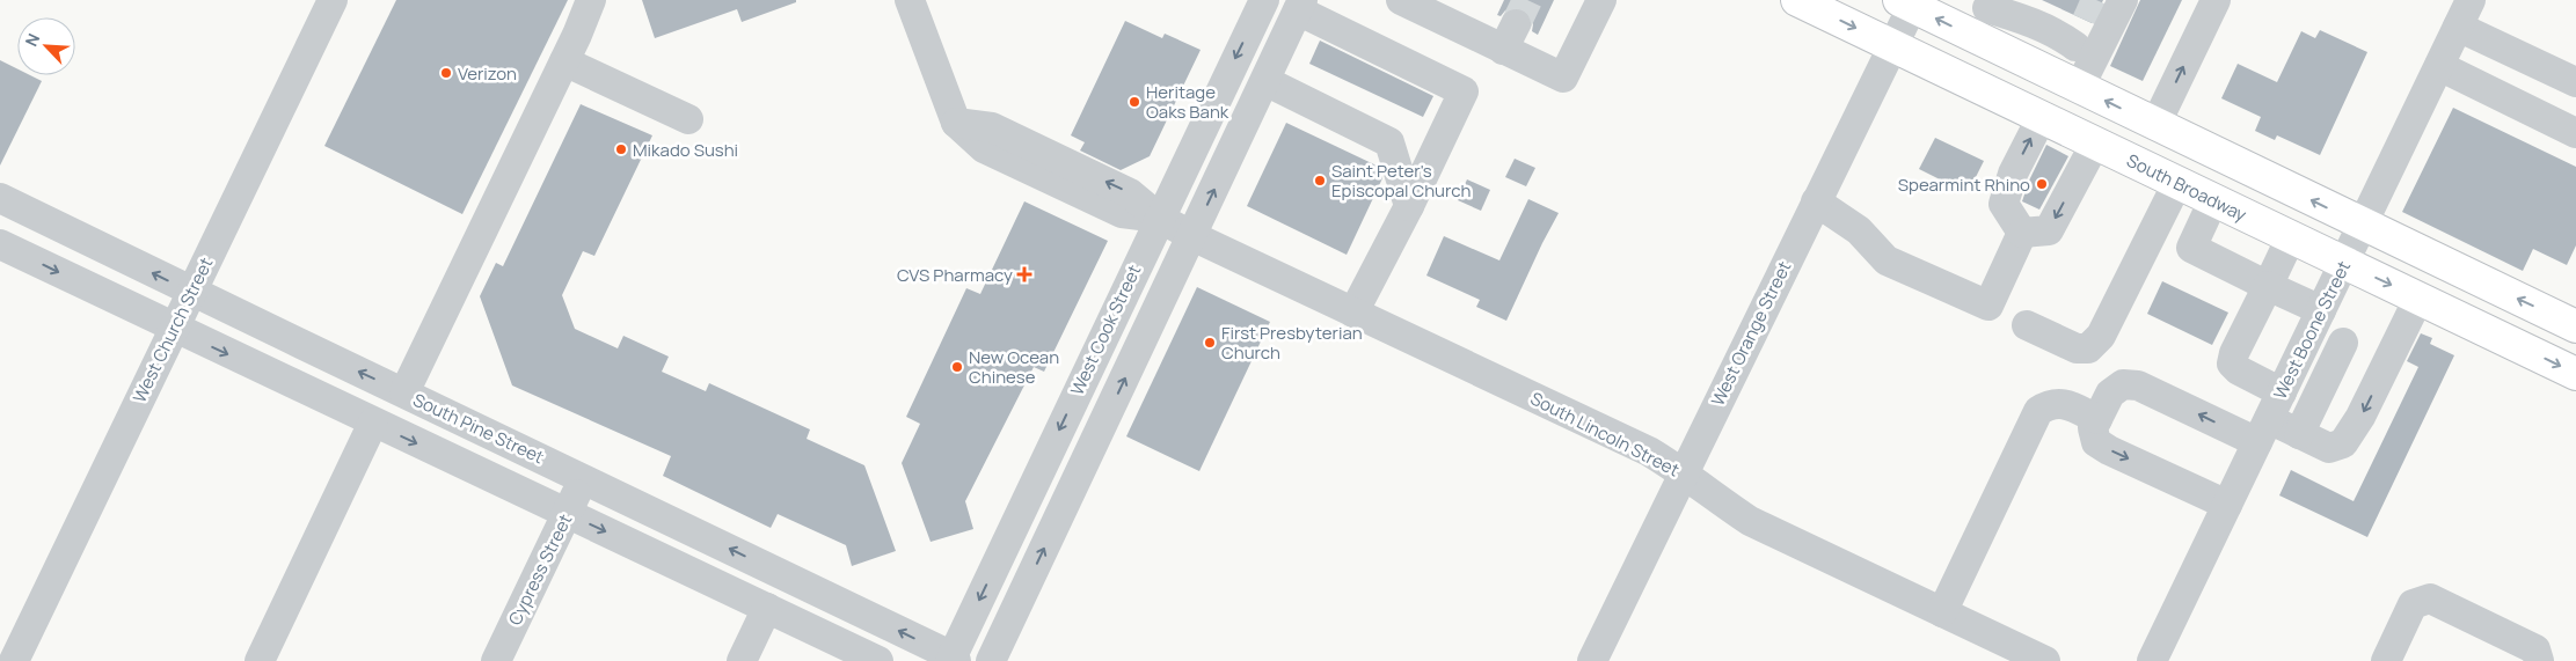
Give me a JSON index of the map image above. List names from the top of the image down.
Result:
{
  "streets": {
    "main road": ["South Broadway"],
    "street": [
      "West Church Street",
      "West Cook Street",
      "West Boone Street",
      "West Orange Street",
      "South Pine Street",
      "South Lincoln Street",
      "Cypress Street"
    ]
  },
  "crossings": [
    ["South Broadway", "West Boone Street"],
    ["South Broadway", "West Orange Street"],
    ["West Church Street", "South Pine Street"],
    ["West Cook Street", "South Pine Street"],
    ["West Cook Street", "South Lincoln Street"],
    ["West Orange Street", "South Lincoln Street"],
    ["South Pine Street", "Cypress Street"]
  ],
  "places": {
    "other": [
      "Verizon",
      "Heritage Oaks Bank",
      "Mikado Sushi",
      "Saint Peter's Episcopal Church",
      "Spearmint Rhino",
      "First Presbyterian Church",
      "New Ocean Chinese"
    ],
    "health": ["CVS Pharmacy"]
  },
  "north": "top left"
}
